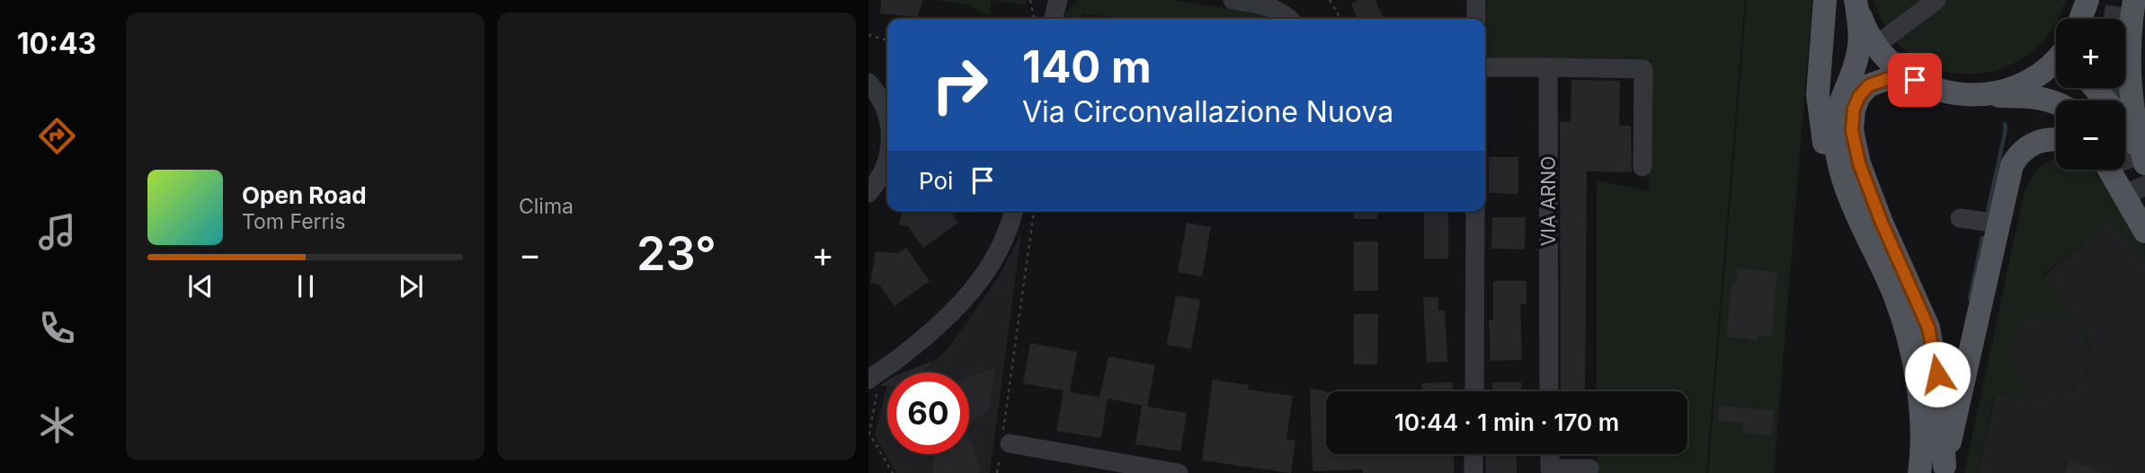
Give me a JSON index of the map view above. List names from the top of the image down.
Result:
{
  "streets": {
    "street": ["VIA ARNO"]
  },
  "page": {
    "tabs": "10:43",
    "tile": "Clima",
    "map_buttons": ["+", "−"],
    "turn": ["140 m", "Via Circonvallazione Nuova"],
    "then": "Poi",
    "song": ["Open Road", "Tom Ferris"],
    "heat": ["−", "23°", "+"],
    "limit": "60",
    "trip": "10:44 · 1 min · 170 m"
  }
}
